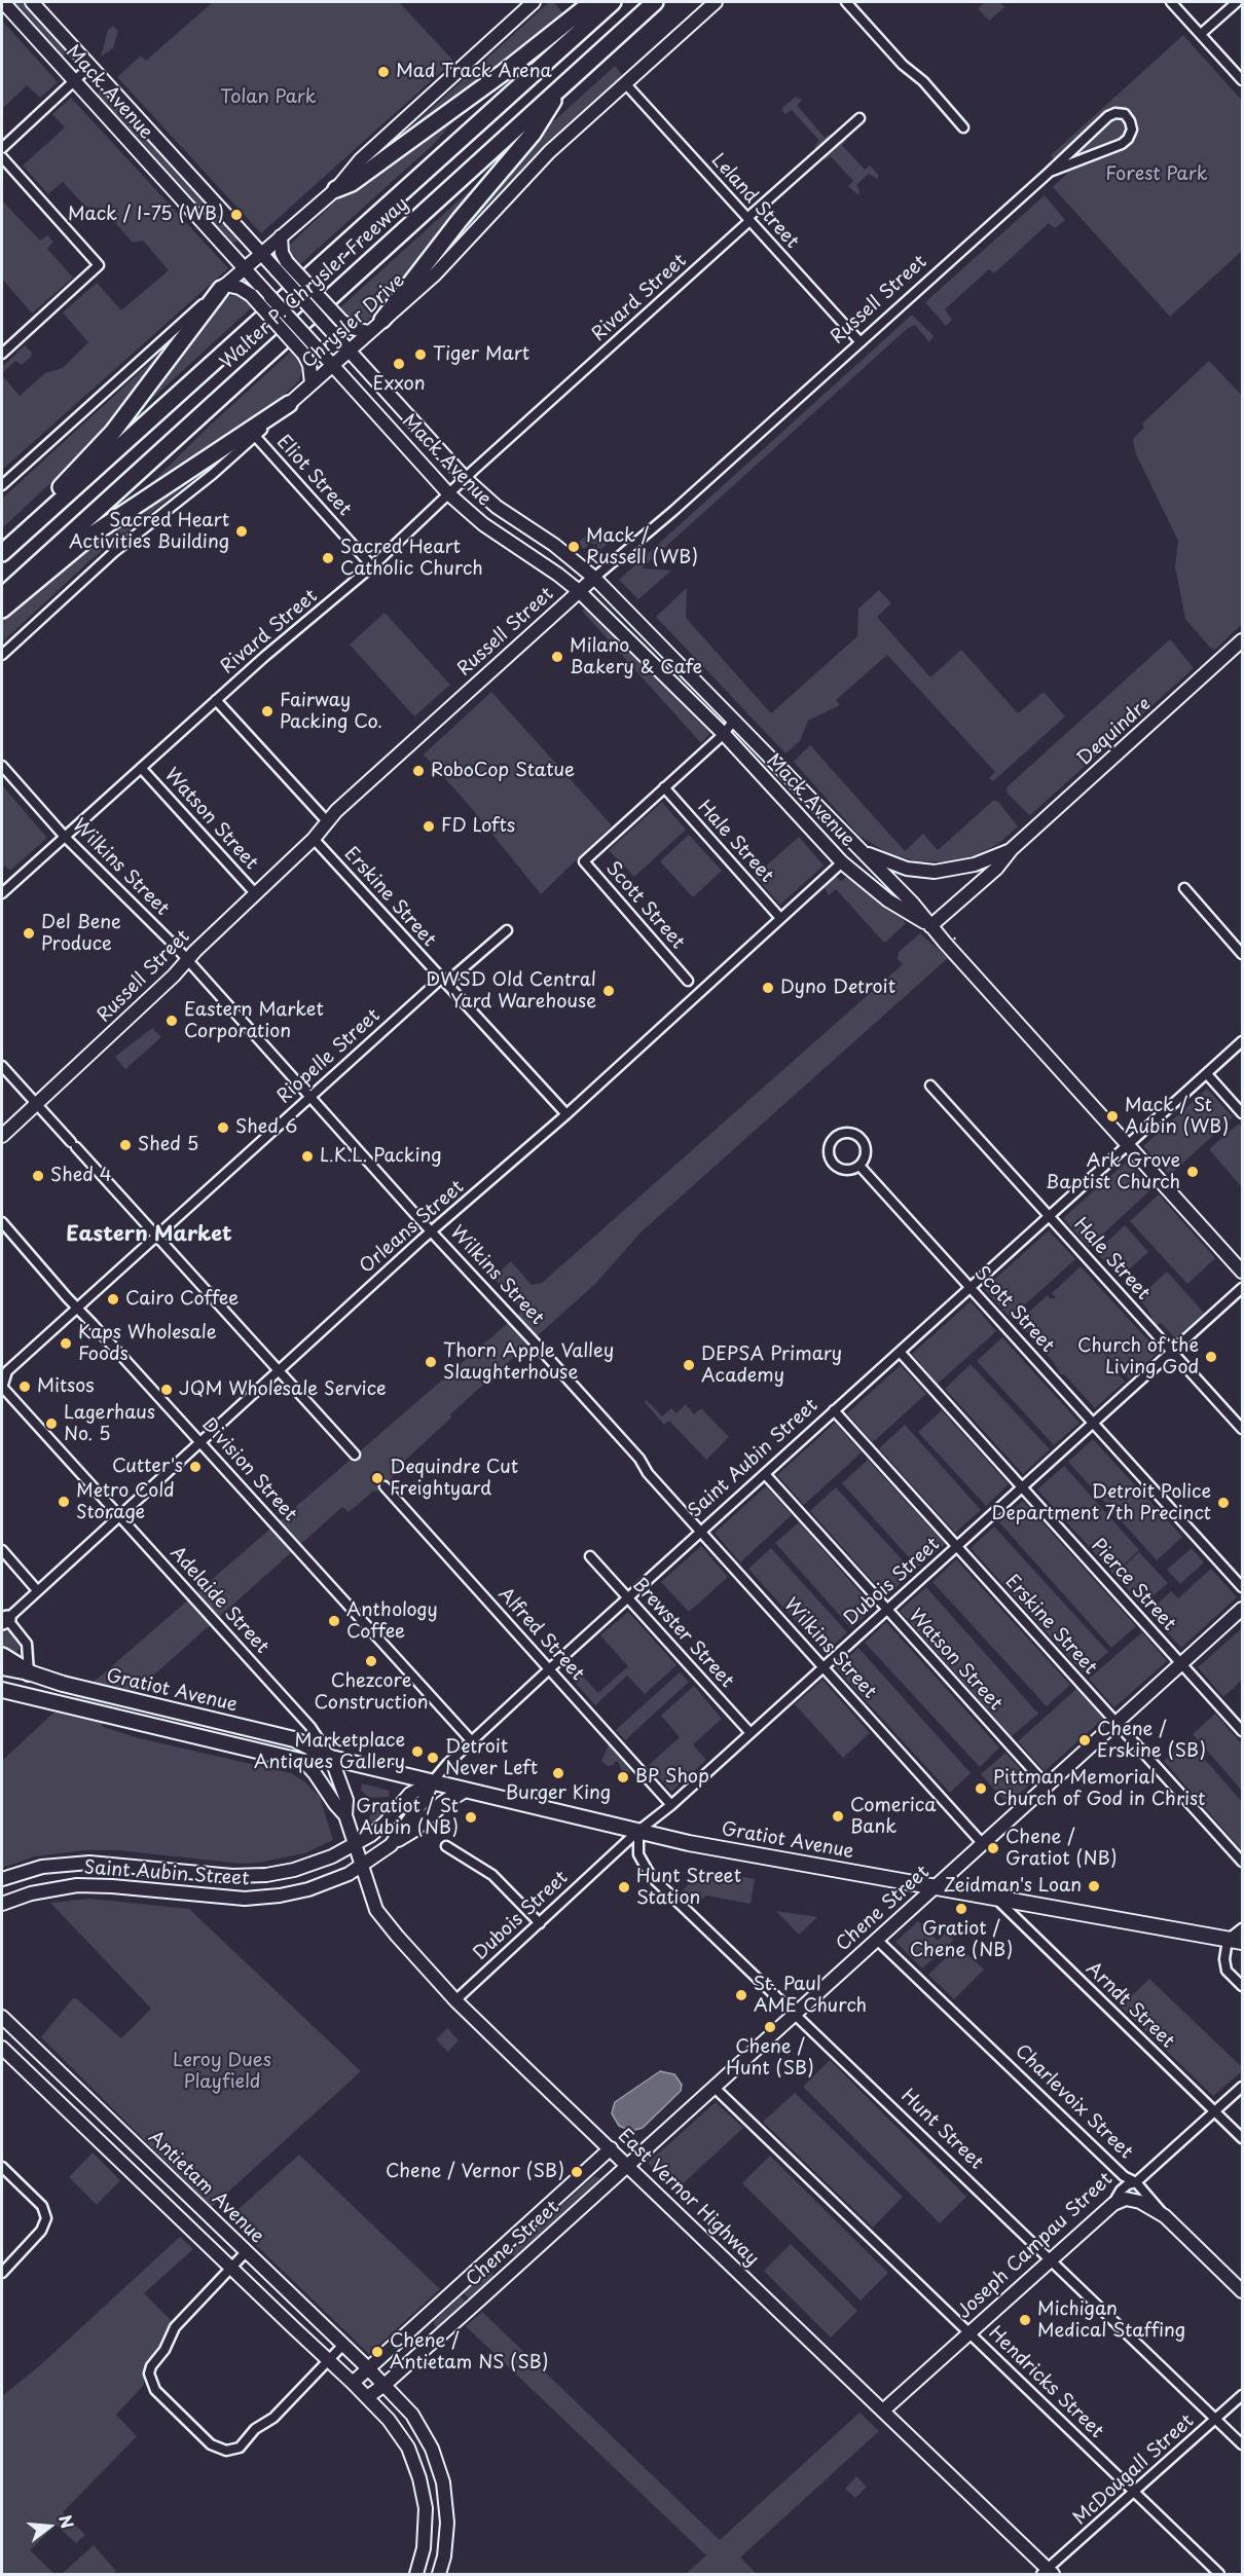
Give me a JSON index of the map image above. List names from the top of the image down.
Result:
{
  "streets": {
    "highway": ["Walter P. Chrysler Freeway"],
    "main road": ["Gratiot Avenue"],
    "street": [
      "Mack Avenue",
      "Leland Street",
      "Rivard Street",
      "Russell Street",
      "Chrysler Drive",
      "Eliot Street",
      "Dequindre",
      "Watson Street",
      "Hale Street",
      "Wilkins Street",
      "Erskine Street",
      "Scott Street",
      "Riopelle Street",
      "Orleans Street",
      "Saint Aubin Street",
      "Division Street",
      "Dubois Street",
      "Pierce Street",
      "Adelaide Street",
      "Brewster Street",
      "Alfred Street",
      "Chene Street",
      "Arndt Street",
      "Charlevoix Street",
      "Hunt Street",
      "Antietam Avenue",
      "East Vernor Highway",
      "Joseph Campau Street",
      "Hendricks Street",
      "McDougall Street"
    ]
  },
  "crossings": [
    ["Mack Avenue", "Rivard Street"],
    ["Mack Avenue", "Russell Street"],
    ["Mack Avenue", "Chrysler Drive"],
    ["Mack Avenue", "Orleans Street"],
    ["Mack Avenue", "Saint Aubin Street"],
    ["Leland Street", "Rivard Street"],
    ["Leland Street", "Russell Street"],
    ["Leland Street", "Chrysler Drive"],
    ["Rivard Street", "Eliot Street"],
    ["Rivard Street", "Watson Street"],
    ["Rivard Street", "Wilkins Street"],
    ["Russell Street", "Watson Street"],
    ["Russell Street", "Wilkins Street"],
    ["Russell Street", "Erskine Street"],
    ["Chrysler Drive", "Eliot Street"],
    ["Watson Street", "Saint Aubin Street"],
    ["Watson Street", "Dubois Street"],
    ["Watson Street", "Chene Street"],
    ["Hale Street", "Scott Street"],
    ["Hale Street", "Orleans Street"],
    ["Hale Street", "Saint Aubin Street"],
    ["Hale Street", "Dubois Street"],
    ["Wilkins Street", "Riopelle Street"],
    ["Wilkins Street", "Orleans Street"],
    ["Wilkins Street", "Saint Aubin Street"],
    ["Wilkins Street", "Dubois Street"],
    ["Wilkins Street", "Chene Street"],
    ["Erskine Street", "Riopelle Street"],
    ["Erskine Street", "Orleans Street"],
    ["Erskine Street", "Saint Aubin Street"],
    ["Erskine Street", "Dubois Street"],
    ["Erskine Street", "Chene Street"],
    ["Scott Street", "Saint Aubin Street"],
    ["Scott Street", "Dubois Street"],
    ["Riopelle Street", "Division Street"],
    ["Riopelle Street", "Adelaide Street"],
    ["Orleans Street", "Division Street"],
    ["Orleans Street", "Adelaide Street"],
    ["Saint Aubin Street", "Division Street"],
    ["Saint Aubin Street", "Pierce Street"],
    ["Saint Aubin Street", "Brewster Street"],
    ["Saint Aubin Street", "Alfred Street"],
    ["Saint Aubin Street", "Gratiot Avenue"],
    ["Saint Aubin Street", "East Vernor Highway"],
    ["Dubois Street", "Pierce Street"],
    ["Dubois Street", "Brewster Street"],
    ["Dubois Street", "Alfred Street"],
    ["Dubois Street", "Gratiot Avenue"],
    ["Dubois Street", "Hunt Street"],
    ["Dubois Street", "East Vernor Highway"],
    ["Pierce Street", "Chene Street"],
    ["Adelaide Street", "Gratiot Avenue"],
    ["Adelaide Street", "East Vernor Highway"],
    ["Gratiot Avenue", "Chene Street"],
    ["Gratiot Avenue", "Arndt Street"],
    ["Gratiot Avenue", "Hunt Street"],
    ["Gratiot Avenue", "East Vernor Highway"],
    ["Chene Street", "Charlevoix Street"],
    ["Chene Street", "Hunt Street"],
    ["Chene Street", "Antietam Avenue"],
    ["Chene Street", "East Vernor Highway"],
    ["Chene Street", "Hendricks Street"],
    ["Arndt Street", "Joseph Campau Street"],
    ["Charlevoix Street", "Joseph Campau Street"],
    ["Hunt Street", "Joseph Campau Street"],
    ["Hunt Street", "McDougall Street"],
    ["East Vernor Highway", "Joseph Campau Street"],
    ["East Vernor Highway", "McDougall Street"],
    ["Joseph Campau Street", "Hendricks Street"],
    ["Hendricks Street", "McDougall Street"]
  ],
  "districts": ["Eastern Market"],
  "parks": ["Tolan Park", "Forest Park", "Leroy Dues Playfield"],
  "places": [
    "Mad Track Arena",
    "Mack / I-75 (WB)",
    "Tiger Mart",
    "Exxon",
    "Sacred Heart Activities Building",
    "Mack / Russell (WB)",
    "Sacred Heart Catholic Church",
    "Milano Bakery & Cafe",
    "Fairway Packing Co.",
    "RoboCop Statue",
    "FD Lofts",
    "Del Bene Produce",
    "Dyno Detroit",
    "DWSD Old Central Yard Warehouse",
    "Eastern Market Corporation",
    "Mack / St Aubin (WB)",
    "Shed 6",
    "Shed 5",
    "L.K.L. Packing",
    "Ark Grove Baptist Church",
    "Shed 4",
    "Cairo Coffee",
    "Kaps Wholesale Foods",
    "Church of the Living God",
    "Thorn Apple Valley Slaughterhouse",
    "DEPSA Primary Academy",
    "Mitsos",
    "JQM Wholesale Service",
    "Lagerhaus No. 5",
    "Cutter's",
    "Dequindre Cut Freightyard",
    "Metro Cold Storage",
    "Detroit Police Department 7th Precinct",
    "Anthology Coffee",
    "Chezcore Construction",
    "Chene / Erskine (SB)",
    "Marketplace Antiques Gallery",
    "Detroit Never Left",
    "Burger King",
    "BP Shop",
    "Pittman Memorial Church of God in Christ",
    "Comerica Bank",
    "Gratiot / St Aubin (NB)",
    "Chene / Gratiot (NB)",
    "Zeidman's Loan",
    "Hunt Street Station",
    "Gratiot / Chene (NB)",
    "St. Paul AME Church",
    "Chene / Hunt (SB)",
    "Chene / Vernor (SB)",
    "Michigan Medical Staffing",
    "Chene / Antietam NS (SB)"
  ],
  "north": "right"
}
